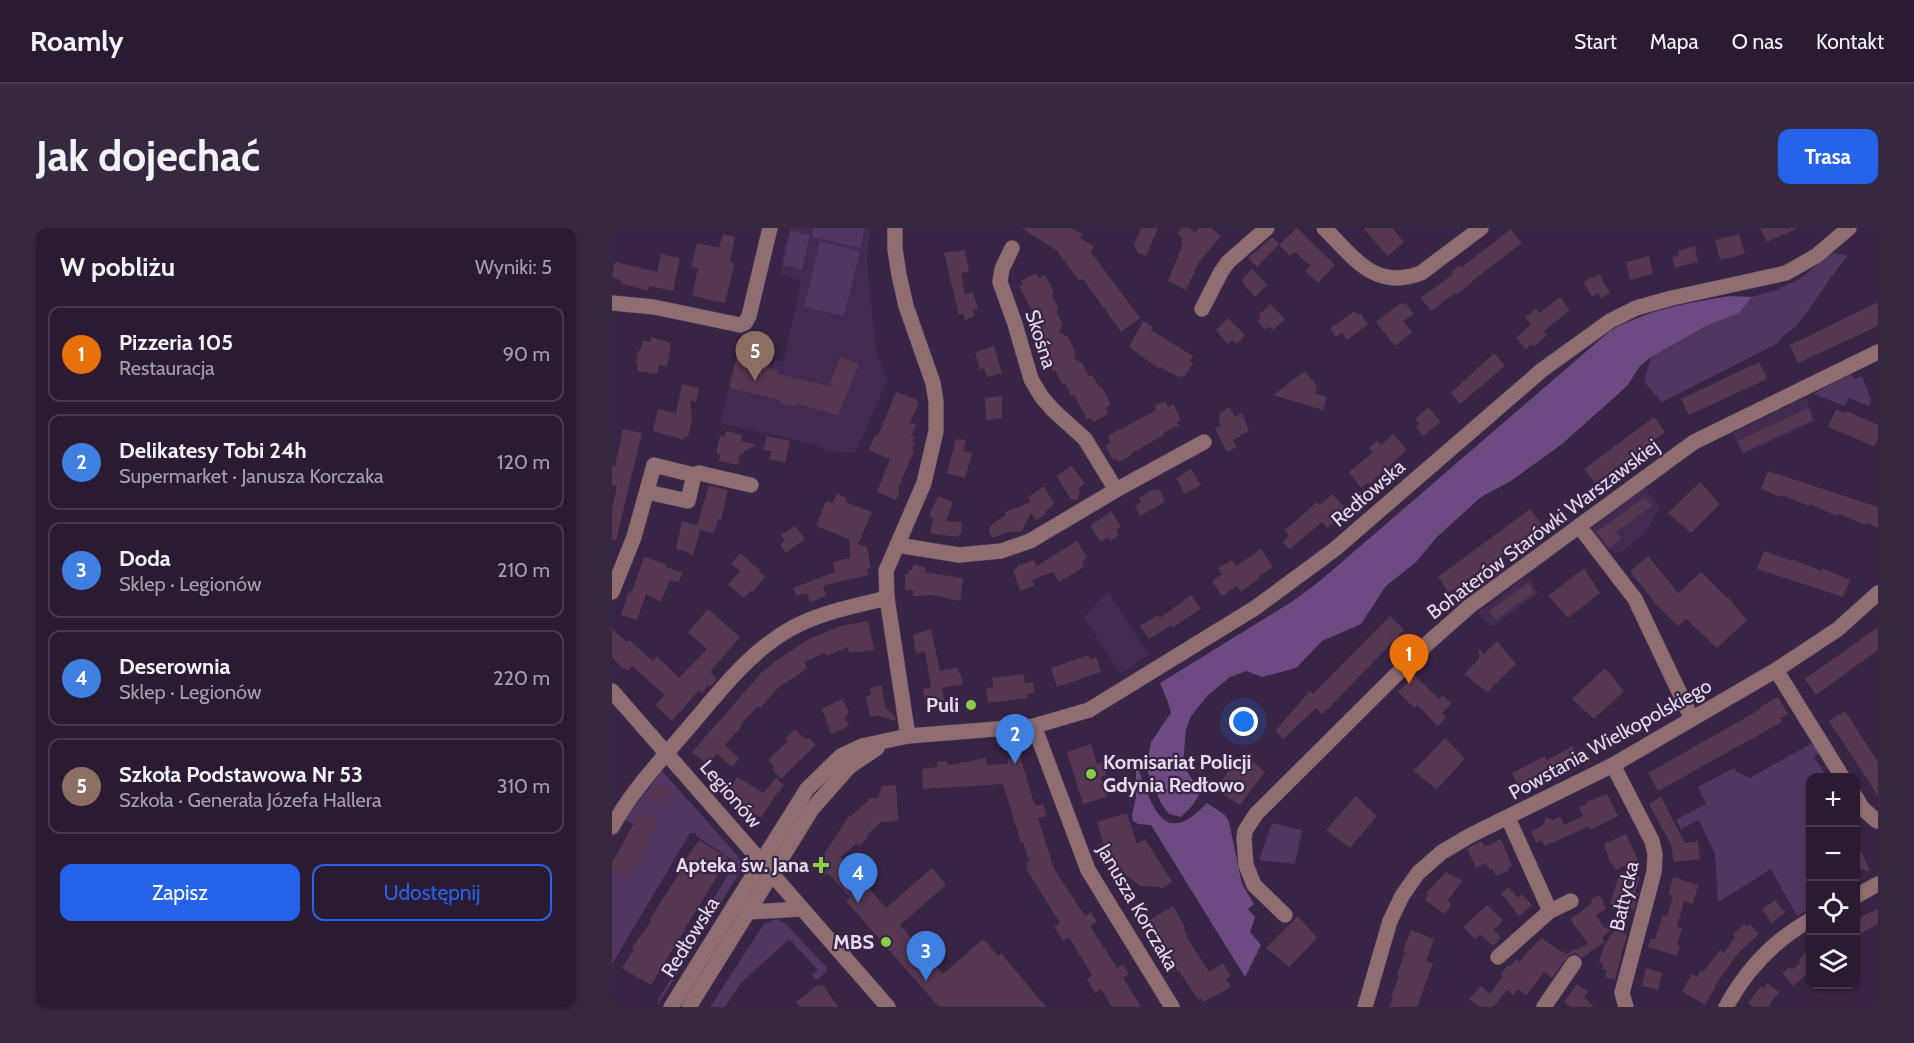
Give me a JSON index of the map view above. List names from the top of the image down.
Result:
{
  "streets": {
    "street": [
      "Skośna",
      "Redłowska",
      "Bohaterów Starówki Warszawskiej",
      "Powstania Wielkopolskiego",
      "Legionów",
      "Bałtycka",
      "Janusza Korczaka"
    ]
  },
  "crossings": [
    ["Redłowska", "Legionów"],
    ["Redłowska", "Janusza Korczaka"],
    ["Powstania Wielkopolskiego", "Bałtycka"]
  ],
  "places": {
    "other": ["Puli", "Komisariat Policji Gdynia Redłowo", "MBS"],
    "health": ["Apteka św. Jana"]
  },
  "page": {
    "header": "Roamly",
    "nav": [
      "Start",
      "Mapa",
      "O nas",
      "Kontakt"
    ],
    "buttons": [
      "Trasa",
      ["Zapisz", "Udostępnij"]
    ],
    "title": "Jak dojechać",
    "heading": ["W pobliżu", "Wyniki: 5"],
    "list": [
      {
        "mark": "1",
        "name": "Pizzeria 105",
        "note": "Restauracja",
        "value": "90 m"
      },
      {
        "mark": "2",
        "name": "Delikatesy Tobi 24h",
        "note": "Supermarket · Janusza Korczaka",
        "value": "120 m"
      },
      {
        "mark": "3",
        "name": "Doda",
        "note": "Sklep · Legionów",
        "value": "210 m"
      },
      {
        "mark": "4",
        "name": "Deserownia",
        "note": "Sklep · Legionów",
        "value": "220 m"
      },
      {
        "mark": "5",
        "name": "Szkoła Podstawowa Nr 53",
        "note": "Szkoła · Generała Józefa Hallera",
        "value": "310 m"
      }
    ],
    "pins": [
      "5",
      "1",
      "2",
      "4",
      "3"
    ],
    "map_buttons": ["+", "−"]
  }
}
